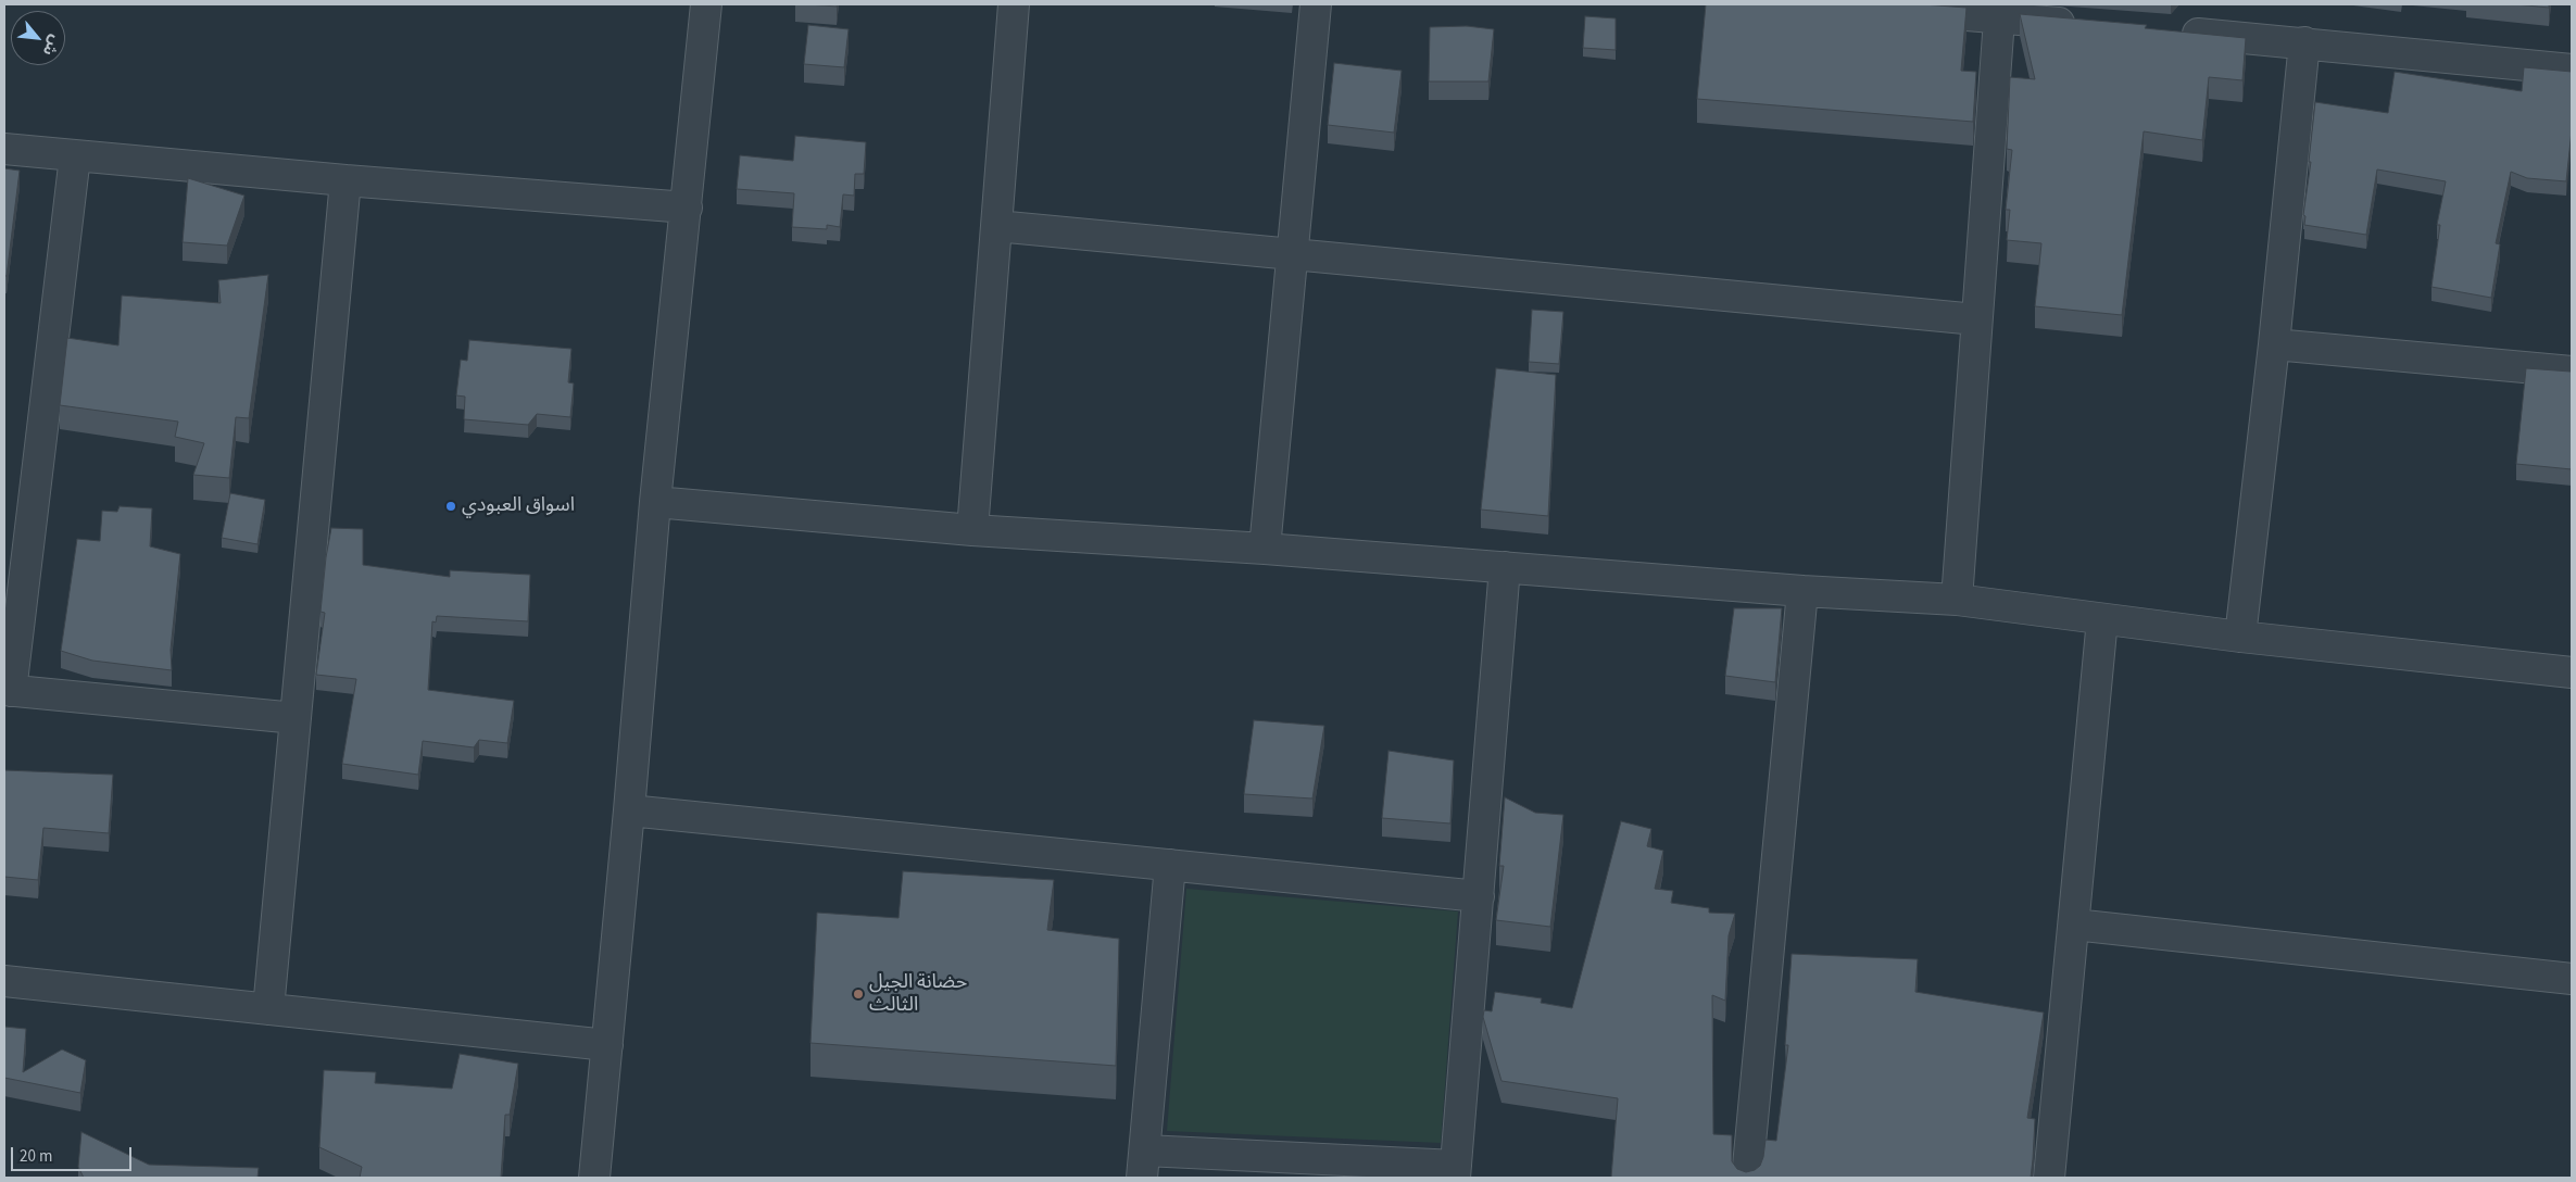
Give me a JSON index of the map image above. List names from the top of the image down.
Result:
{
  "places": ["اسواق العبودي", "حضانة الجيل الثالث"],
  "scale_bar": "20 m",
  "north": "bottom right"
}
